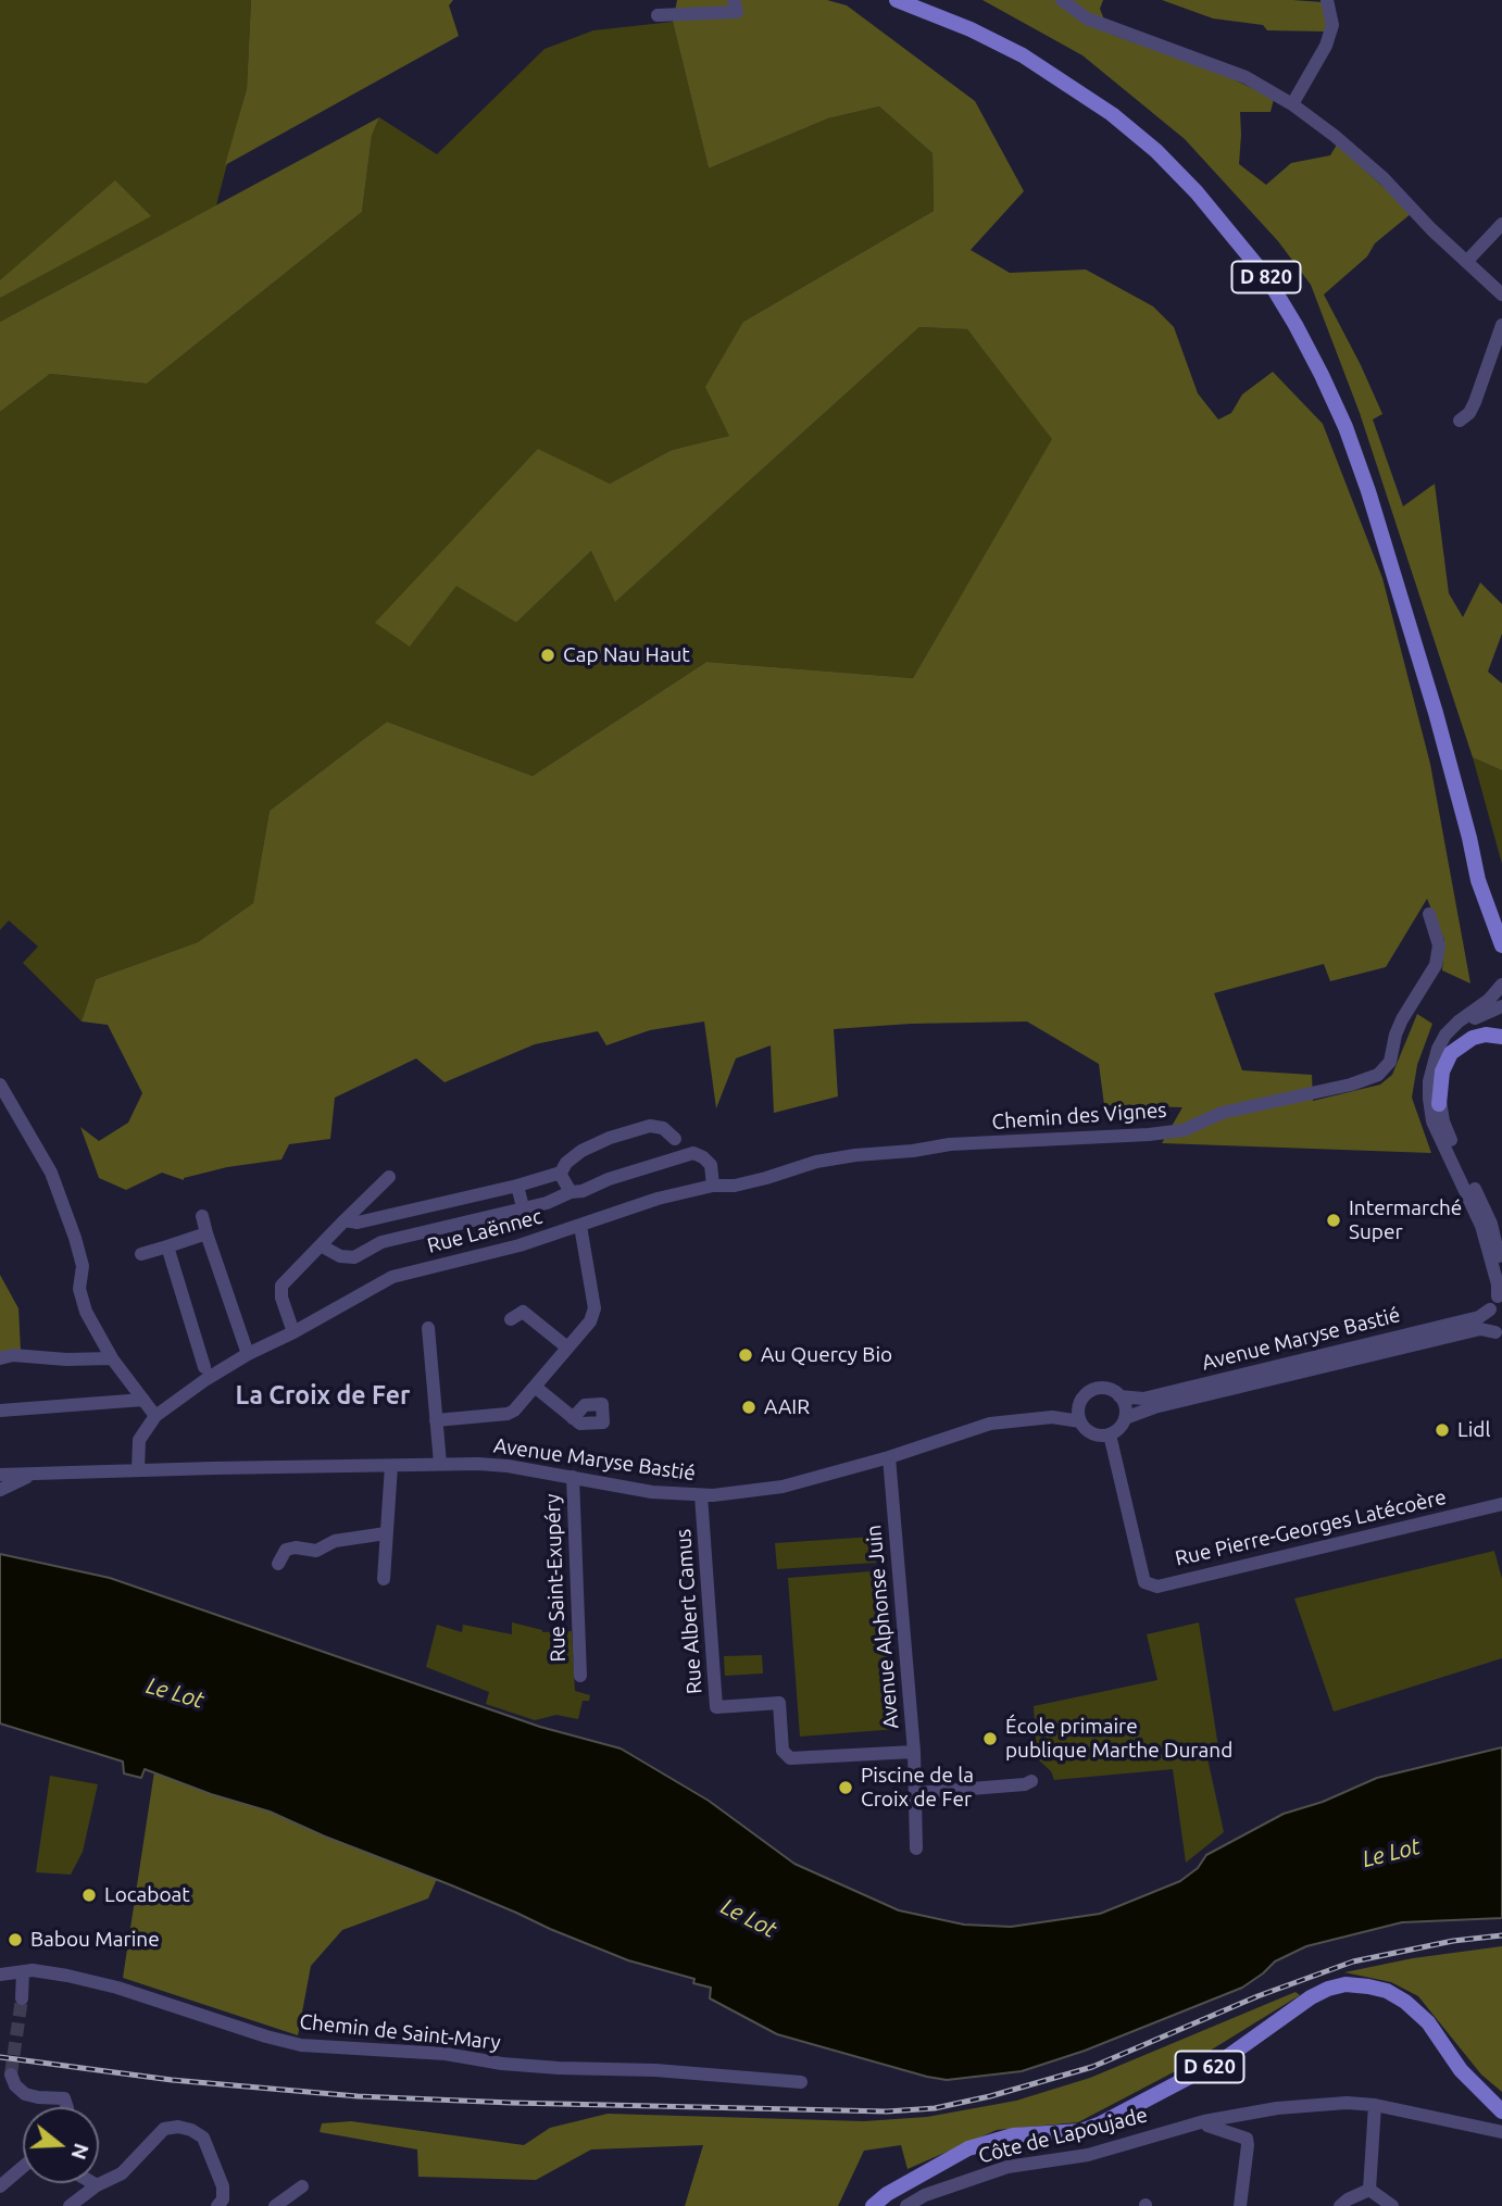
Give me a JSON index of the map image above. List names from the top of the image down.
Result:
{
  "streets": {
    "main road": ["D 820", "D 620"],
    "street": [
      "Chemin des Vignes",
      "Rue Laënnec",
      "Avenue Maryse Bastié",
      "Rue Pierre-Georges Latécoère",
      "Rue Saint-Exupéry",
      "Rue Albert Camus",
      "Avenue Alphonse Juin",
      "Chemin de Saint-Mary",
      "Côte de Lapoujade"
    ]
  },
  "crossings": [
    ["Chemin des Vignes", "Rue Laënnec"],
    ["Rue Laënnec", "Avenue Maryse Bastié"],
    ["Avenue Maryse Bastié", "Rue Pierre-Georges Latécoère"],
    ["Avenue Maryse Bastié", "Rue Saint-Exupéry"],
    ["Avenue Maryse Bastié", "Rue Albert Camus"],
    ["Avenue Maryse Bastié", "Avenue Alphonse Juin"],
    ["Rue Albert Camus", "Avenue Alphonse Juin"]
  ],
  "districts": ["La Croix de Fer"],
  "water": ["Le Lot"],
  "places": [
    "Cap Nau Haut",
    "Intermarché Super",
    "Au Quercy Bio",
    "AAIR",
    "Lidl",
    "École primaire publique Marthe Durand",
    "Piscine de la Croix de Fer",
    "Locaboat",
    "Babou Marine"
  ],
  "north": "right"
}
